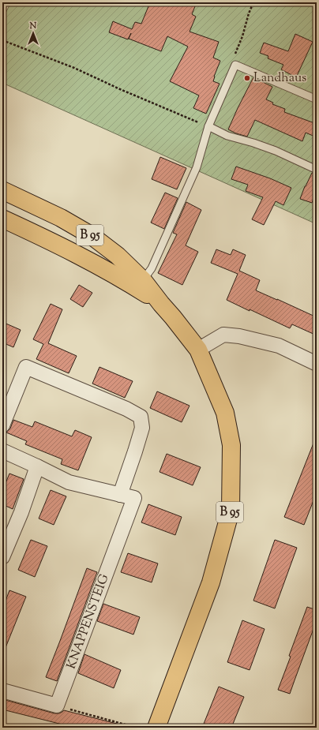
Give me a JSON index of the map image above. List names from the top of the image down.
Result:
{
  "streets": {
    "main road": ["B 95"],
    "street": ["KNAPPENSTEIG"]
  },
  "places": ["Landhaus"],
  "north": "top"
}
